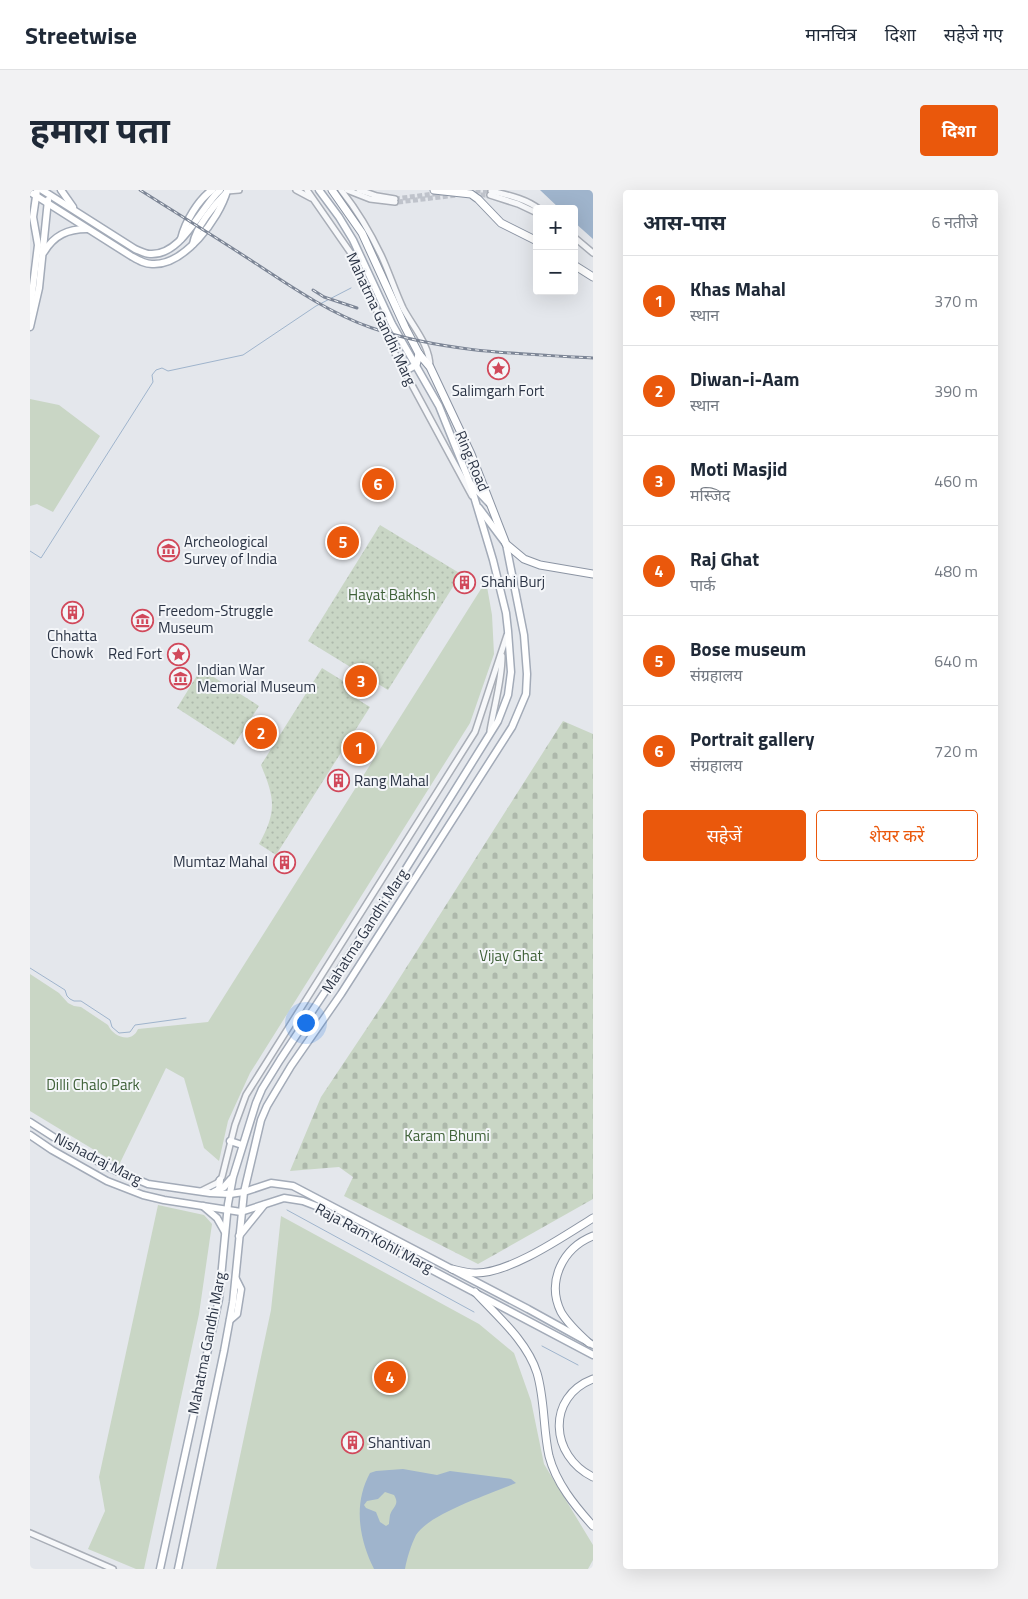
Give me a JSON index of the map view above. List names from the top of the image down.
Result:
{
  "streets": {
    "highway": ["Ring Road"],
    "main road": ["Mahatma Gandhi Marg", "Nishadraj Marg", "Raja Ram Kohli Marg"]
  },
  "crossings": [
    ["Mahatma Gandhi Marg", "Ring Road"],
    ["Mahatma Gandhi Marg", "Nishadraj Marg"],
    ["Mahatma Gandhi Marg", "Raja Ram Kohli Marg"],
    ["Nishadraj Marg", "Raja Ram Kohli Marg"]
  ],
  "parks": [
    "Hayat Bakhsh",
    "Vijay Ghat",
    "Dilli Chalo Park",
    "Karam Bhumi"
  ],
  "places": {
    "place": ["Salimgarh Fort", "Red Fort"],
    "museum": ["Archeological Survey of India", "Freedom-Struggle Museum", "Indian War Memorial Museum"],
    "building": [
      "Shahi Burj",
      "Chhatta Chowk",
      "Rang Mahal",
      "Mumtaz Mahal",
      "Shantivan"
    ]
  },
  "page": {
    "header": "Streetwise",
    "nav": ["मानचित्र", "दिशा", "सहेजे गए"],
    "title": "हमारा पता",
    "buttons": [
      "दिशा",
      ["सहेजें", "शेयर करें"]
    ],
    "heading": ["आस-पास", "6 नतीजे"],
    "map_buttons": ["+", "−"],
    "list": [
      {
        "mark": "1",
        "name": "Khas Mahal",
        "note": "स्थान",
        "value": "370 m"
      },
      {
        "mark": "2",
        "name": "Diwan-i-Aam",
        "note": "स्थान",
        "value": "390 m"
      },
      {
        "mark": "3",
        "name": "Moti Masjid",
        "note": "मस्जिद",
        "value": "460 m"
      },
      {
        "mark": "4",
        "name": "Raj Ghat",
        "note": "पार्क",
        "value": "480 m"
      },
      {
        "mark": "5",
        "name": "Bose museum",
        "note": "संग्रहालय",
        "value": "640 m"
      },
      {
        "mark": "6",
        "name": "Portrait gallery",
        "note": "संग्रहालय",
        "value": "720 m"
      }
    ],
    "pins": [
      "6",
      "5",
      "3",
      "2",
      "1",
      "4"
    ]
  }
}
